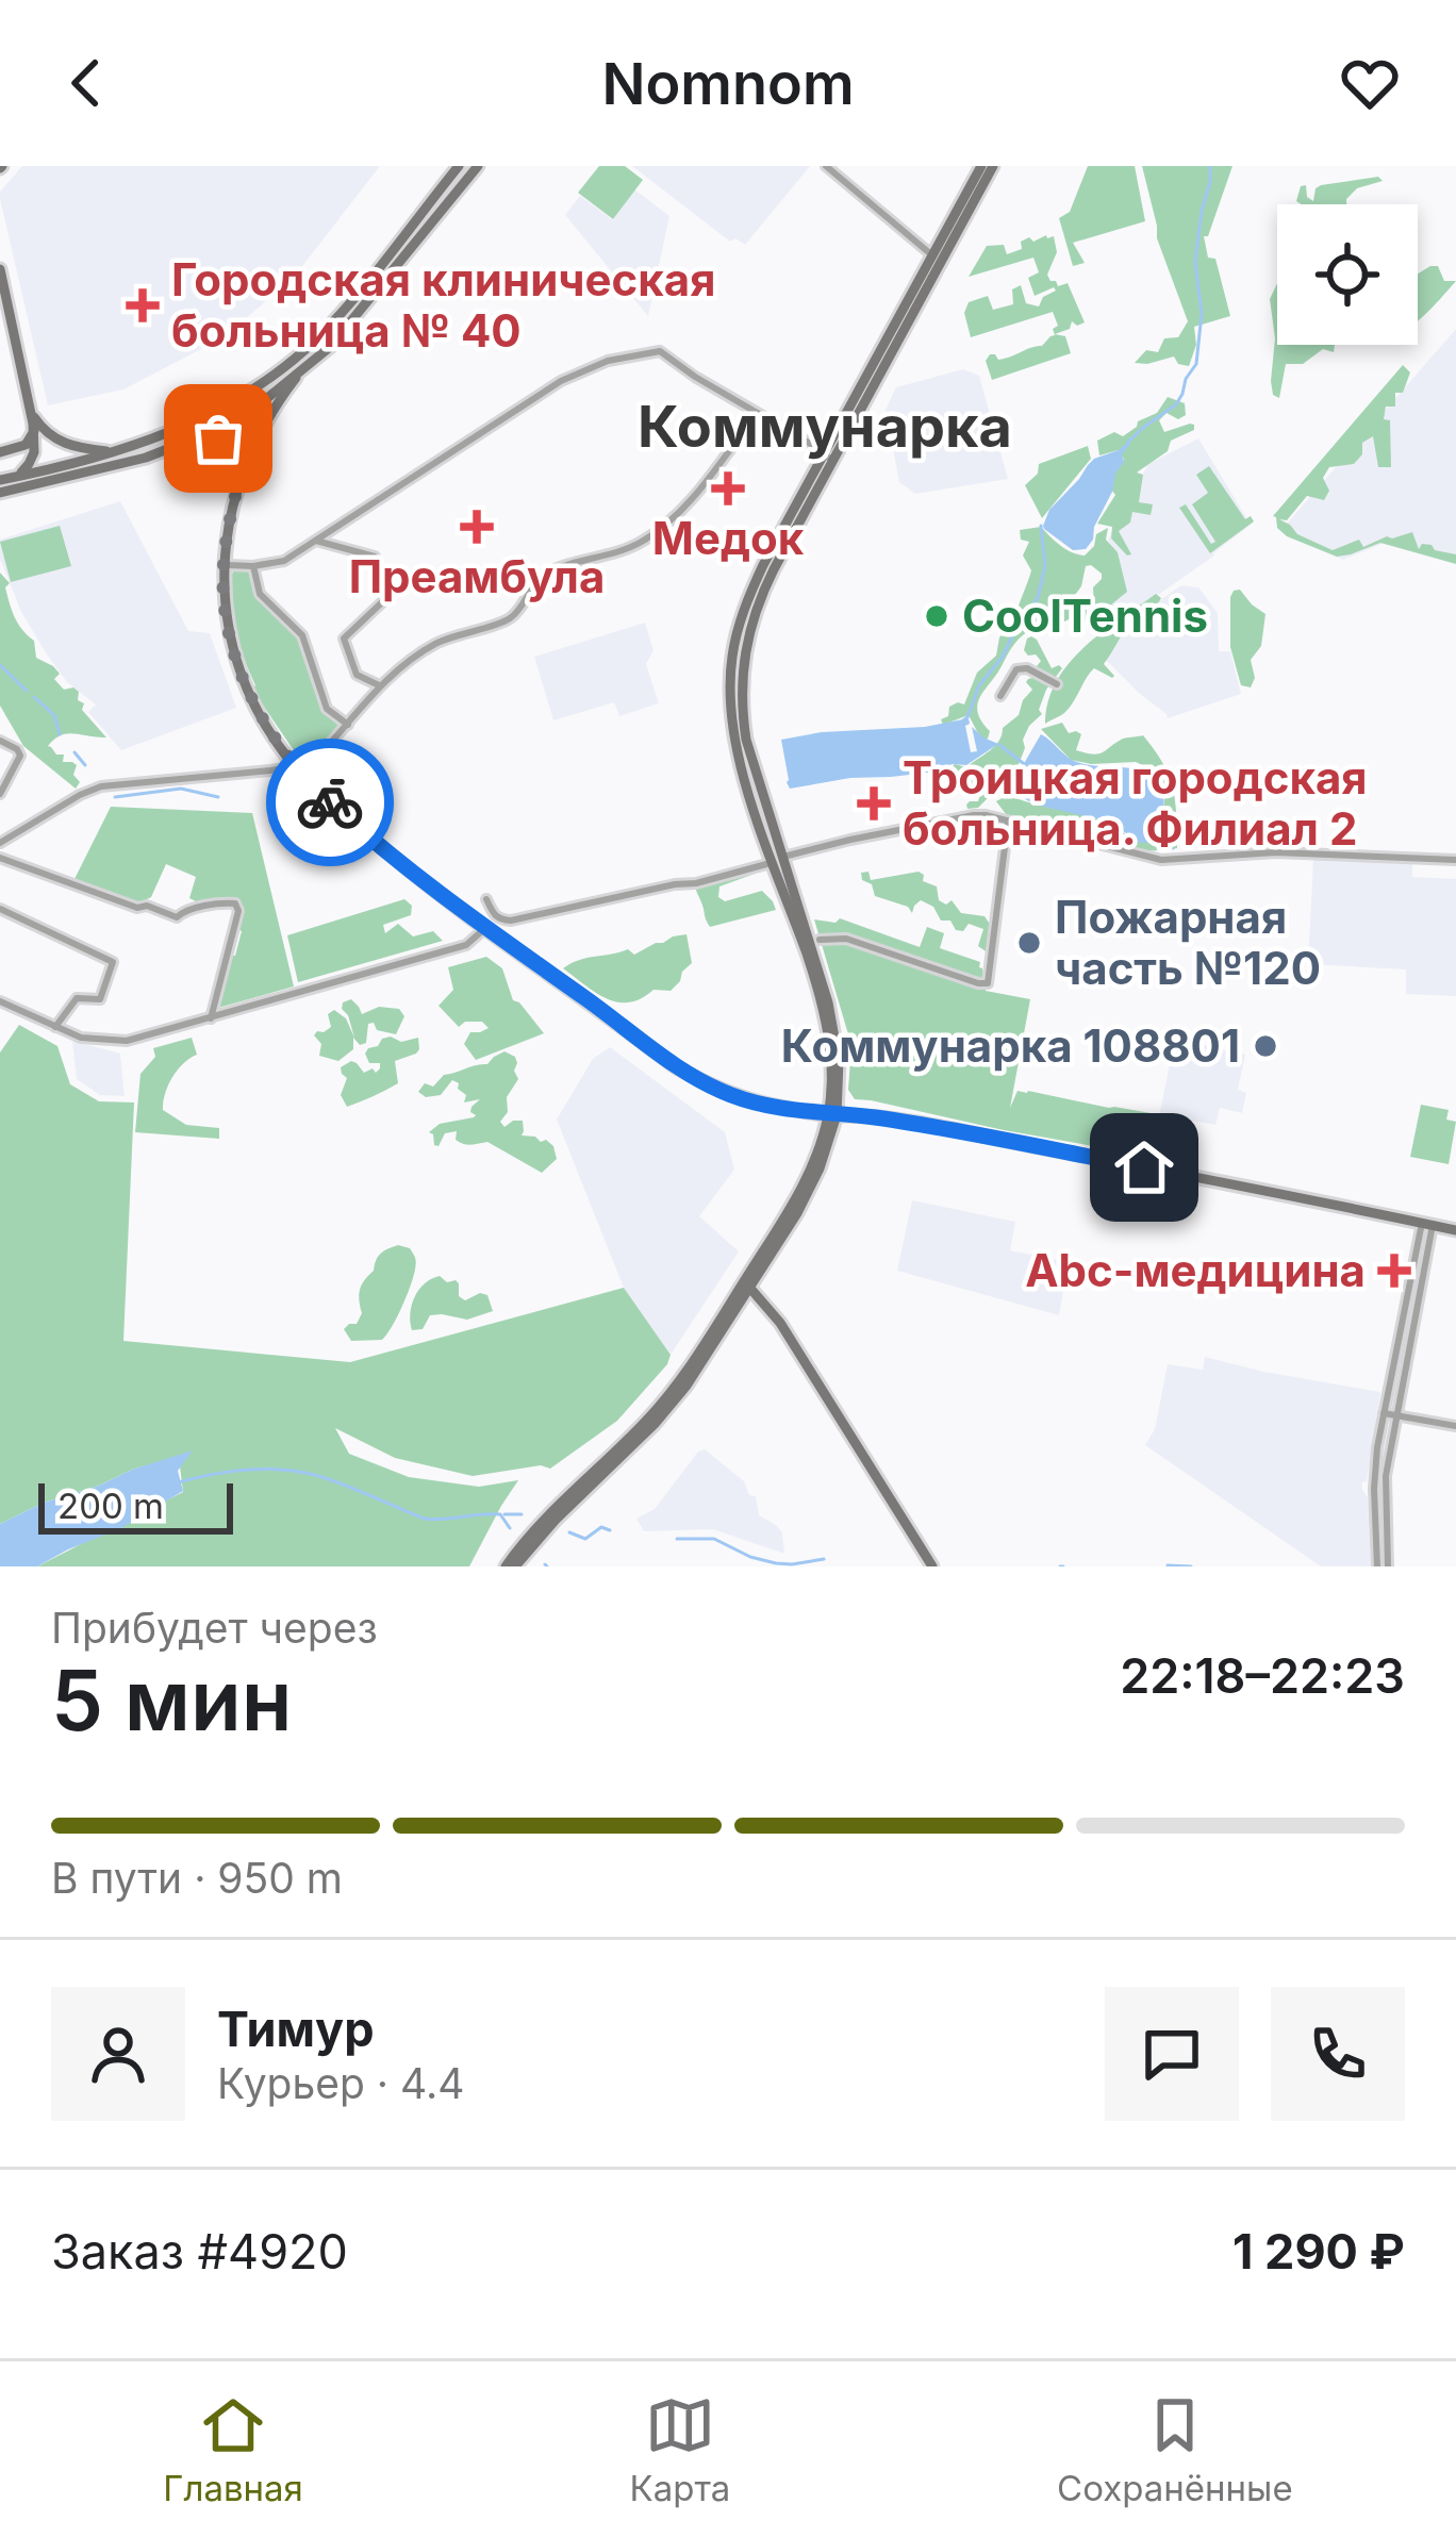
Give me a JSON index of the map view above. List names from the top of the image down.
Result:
{
  "districts": ["Коммунарка"],
  "places": {
    "health": [
      "Городская клиническая больница № 40",
      "Медок",
      "Преамбула",
      "Троицкая городская больница. Филиал 2",
      "Abc-медицина"
    ],
    "other": ["CoolTennis", "Пожарная часть №120", "Коммунарка 108801"]
  },
  "scale_bar": "200 m",
  "page": {
    "header": "Nomnom",
    "scale": "200 m",
    "heading": ["5 мин", "Прибудет через", "22:18–22:23"],
    "panel": [
      "Тимур",
      "Курьер · 4.4",
      "Заказ #4920",
      "1 290 ₽"
    ],
    "bar": "В пути · 950 m",
    "tabs": ["Главная", "Карта", "Сохранённые"]
  }
}
